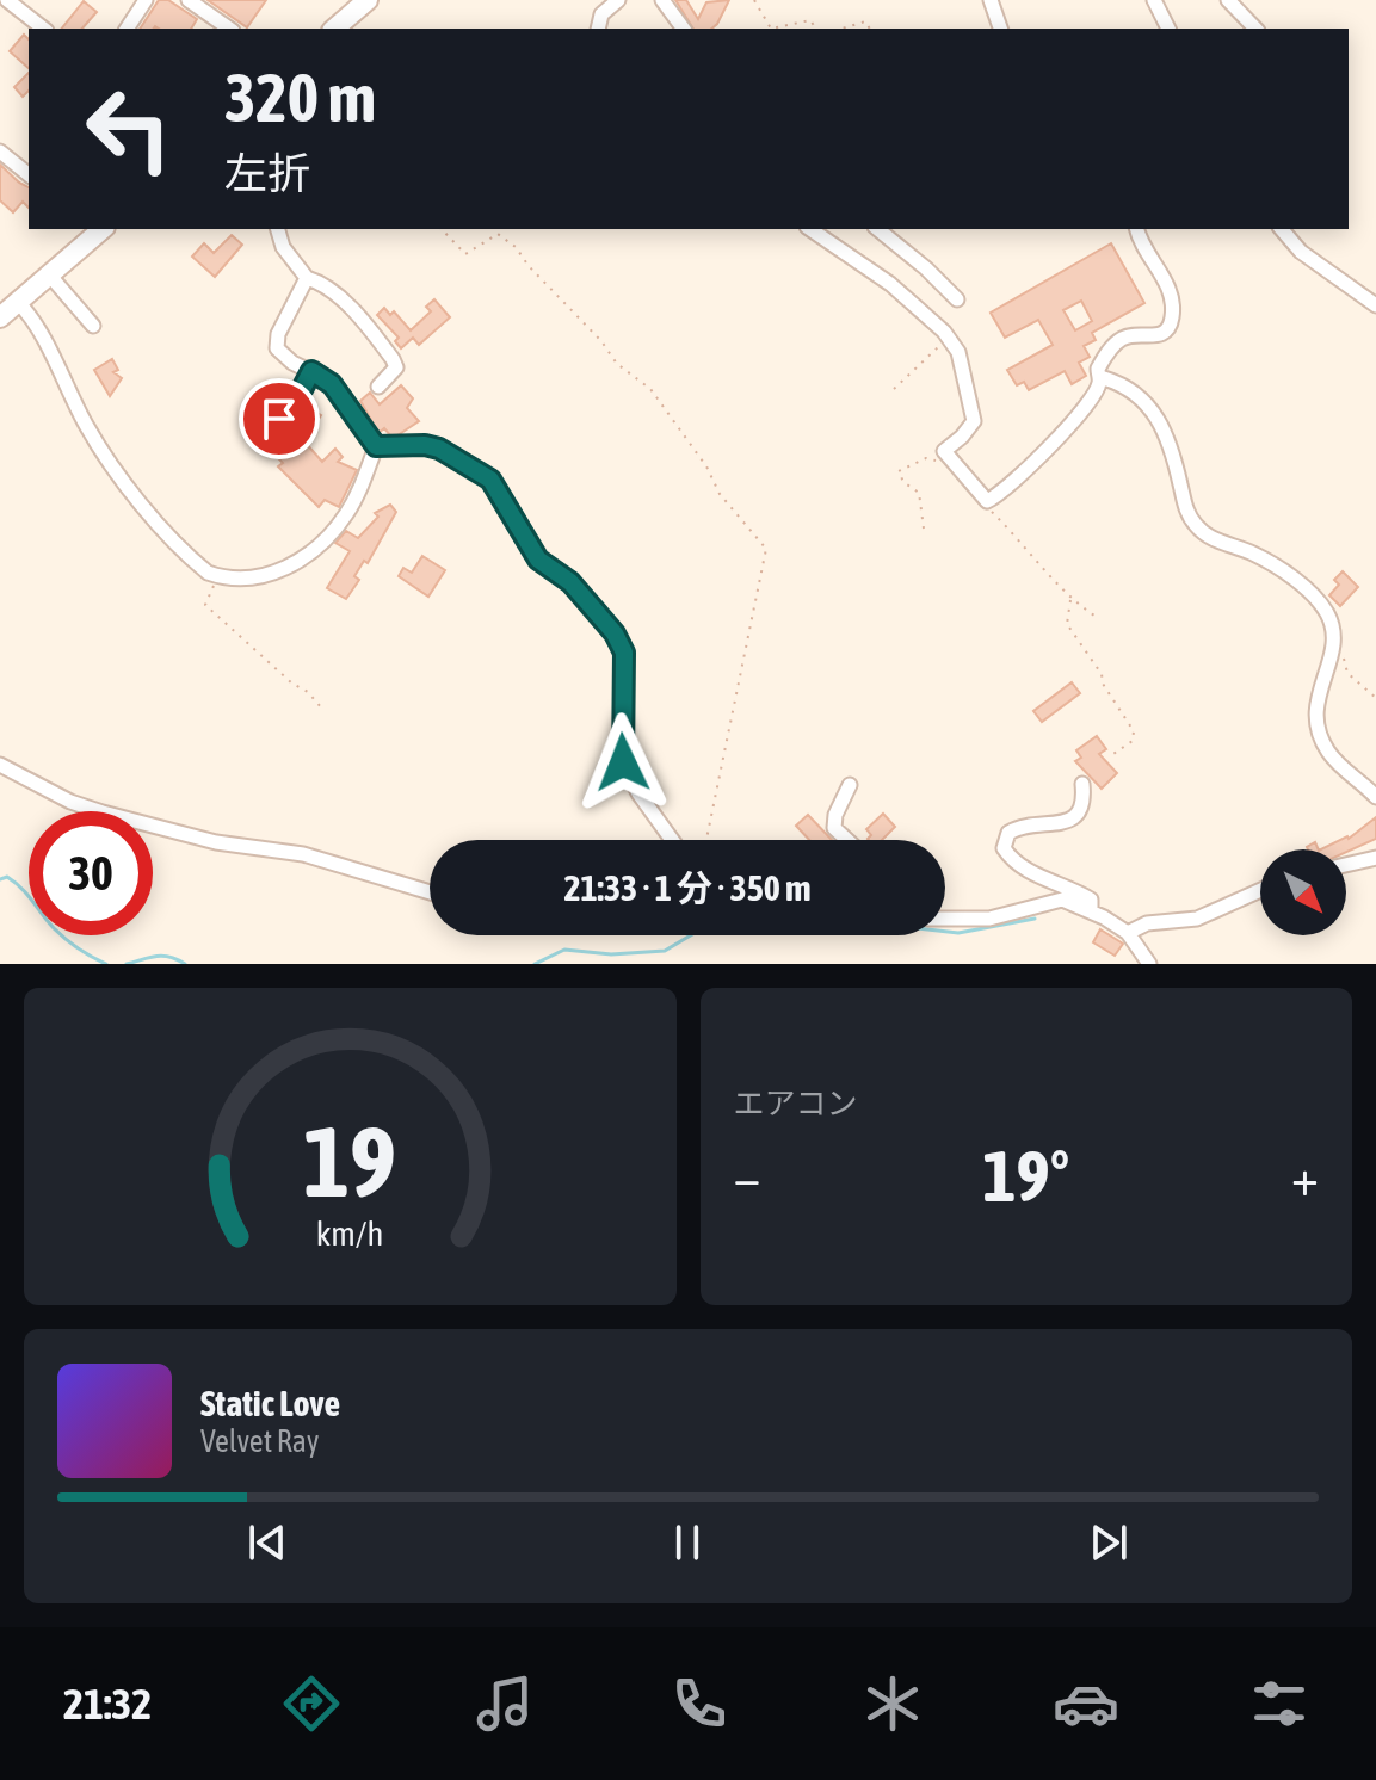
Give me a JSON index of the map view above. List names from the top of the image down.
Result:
{
  "north": "bottom right",
  "page": {
    "turn": ["320 m", "左折"],
    "limit": "30",
    "trip": "21:33 · 1 分 · 350 m",
    "tile": "エアコン",
    "heat": ["−", "19°", "+"],
    "song": ["Static Love", "Velvet Ray"],
    "tabs": "21:32",
    "gauge": ["19", "km/h"]
  }
}
